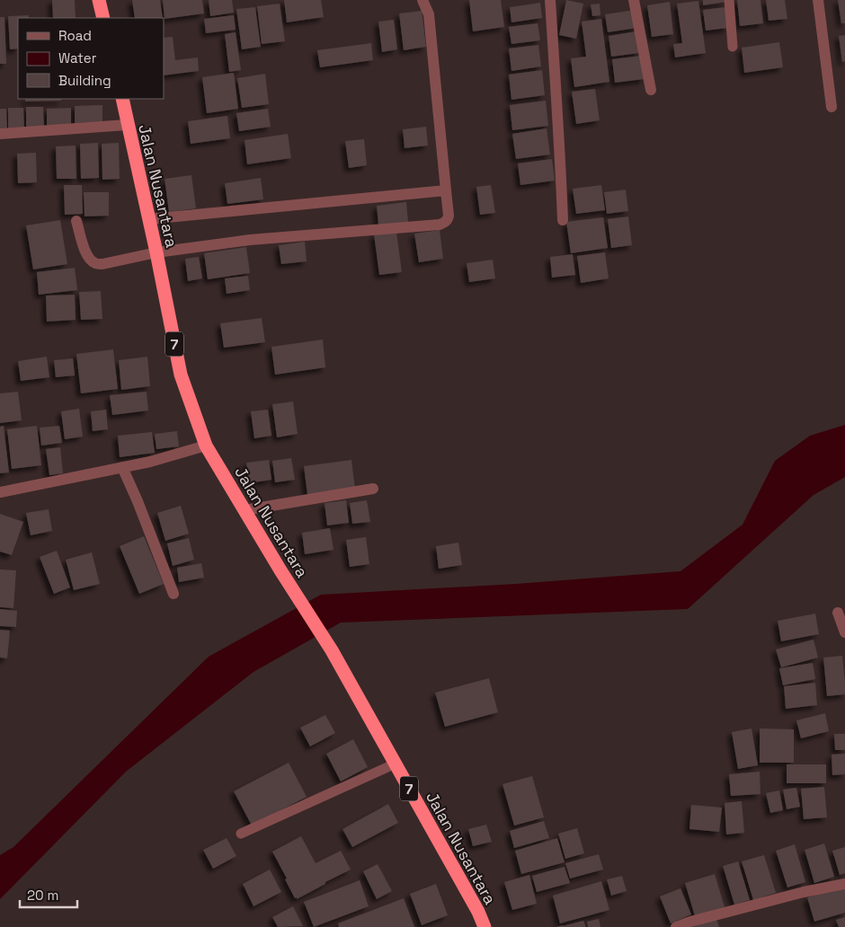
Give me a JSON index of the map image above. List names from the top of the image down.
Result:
{
  "streets": {
    "highway": ["Jalan Nusantara", "7"]
  },
  "legend": ["Road", "Water", "Building"],
  "scale_bar": "20 m"
}
